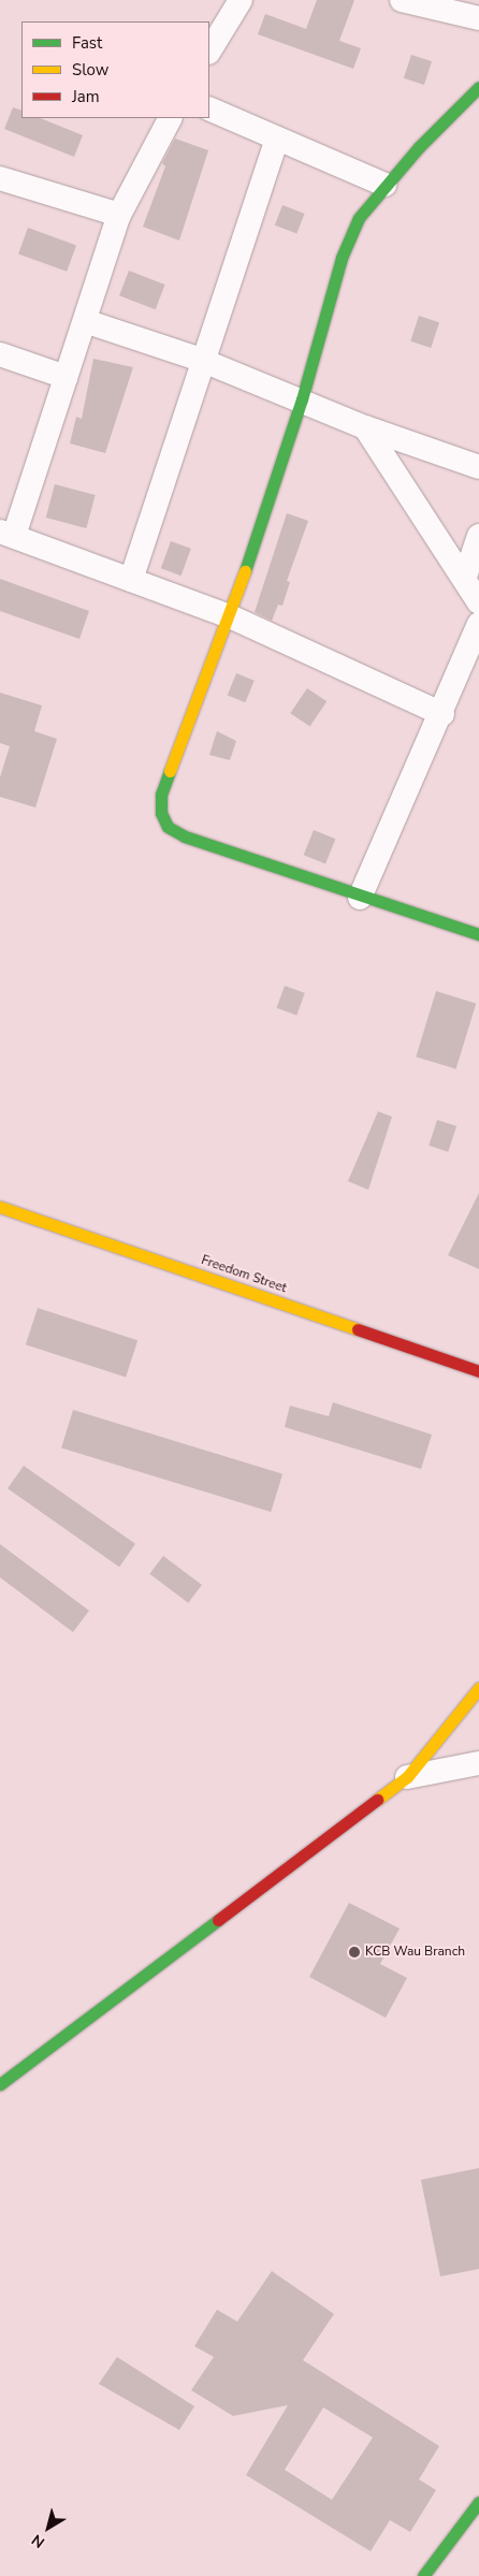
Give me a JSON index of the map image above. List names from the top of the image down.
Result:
{
  "streets": {
    "street": ["Freedom Street"]
  },
  "places": ["KCB Wau Branch"],
  "legend": ["Fast", "Slow", "Jam"],
  "north": "bottom left"
}
